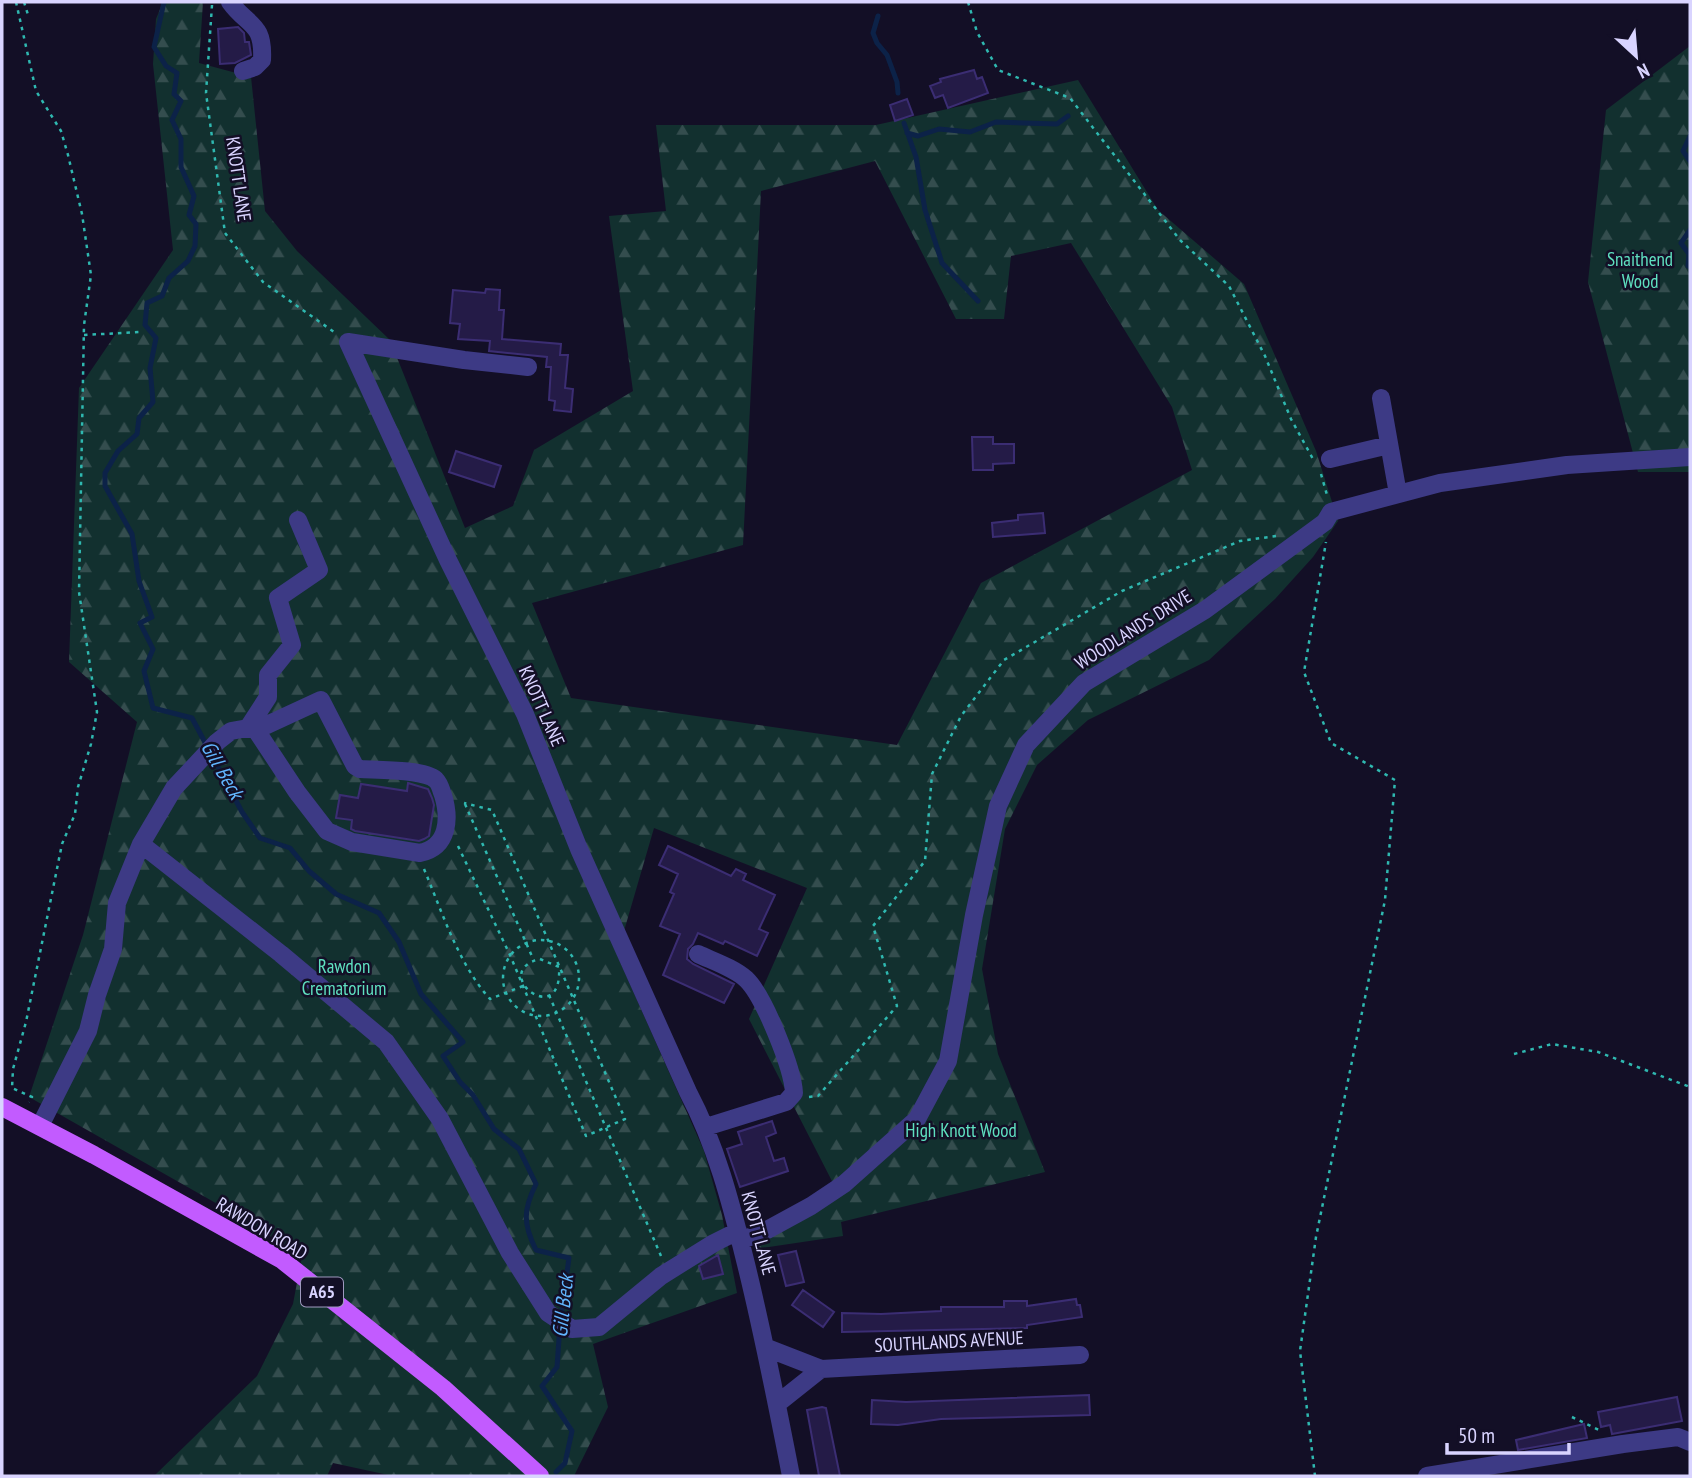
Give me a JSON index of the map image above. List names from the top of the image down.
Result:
{
  "streets": {
    "main road": ["RAWDON ROAD", "A65"],
    "street": ["KNOTT LANE", "WOODLANDS DRIVE", "SOUTHLANDS AVENUE"]
  },
  "crossings": [
    ["KNOTT LANE", "WOODLANDS DRIVE"],
    ["KNOTT LANE", "SOUTHLANDS AVENUE"]
  ],
  "water": ["Gill Beck"],
  "parks": ["Snaithend Wood", "Rawdon Crematorium", "High Knott Wood"],
  "scale_bar": "50 m",
  "north": "bottom right"
}
